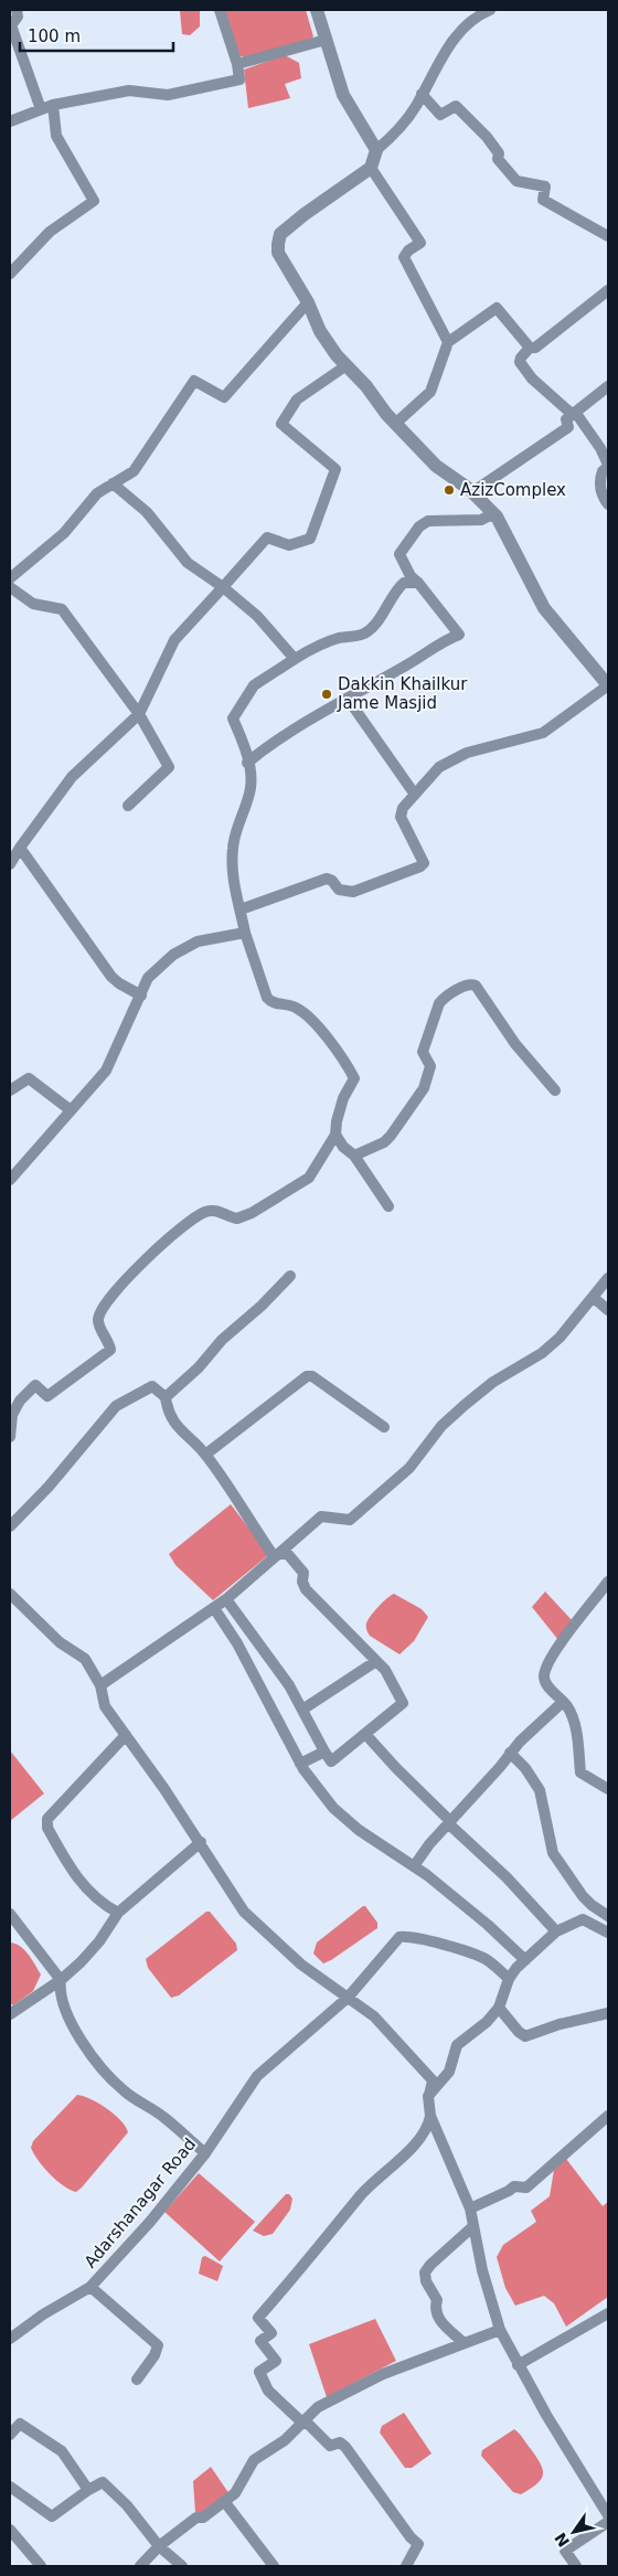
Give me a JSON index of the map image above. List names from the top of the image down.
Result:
{
  "streets": {
    "street": ["Adarshanagar Road"]
  },
  "places": ["AzizComplex", "Dakkin Khailkur Jame Masjid"],
  "scale_bar": "100 m",
  "north": "bottom left"
}
